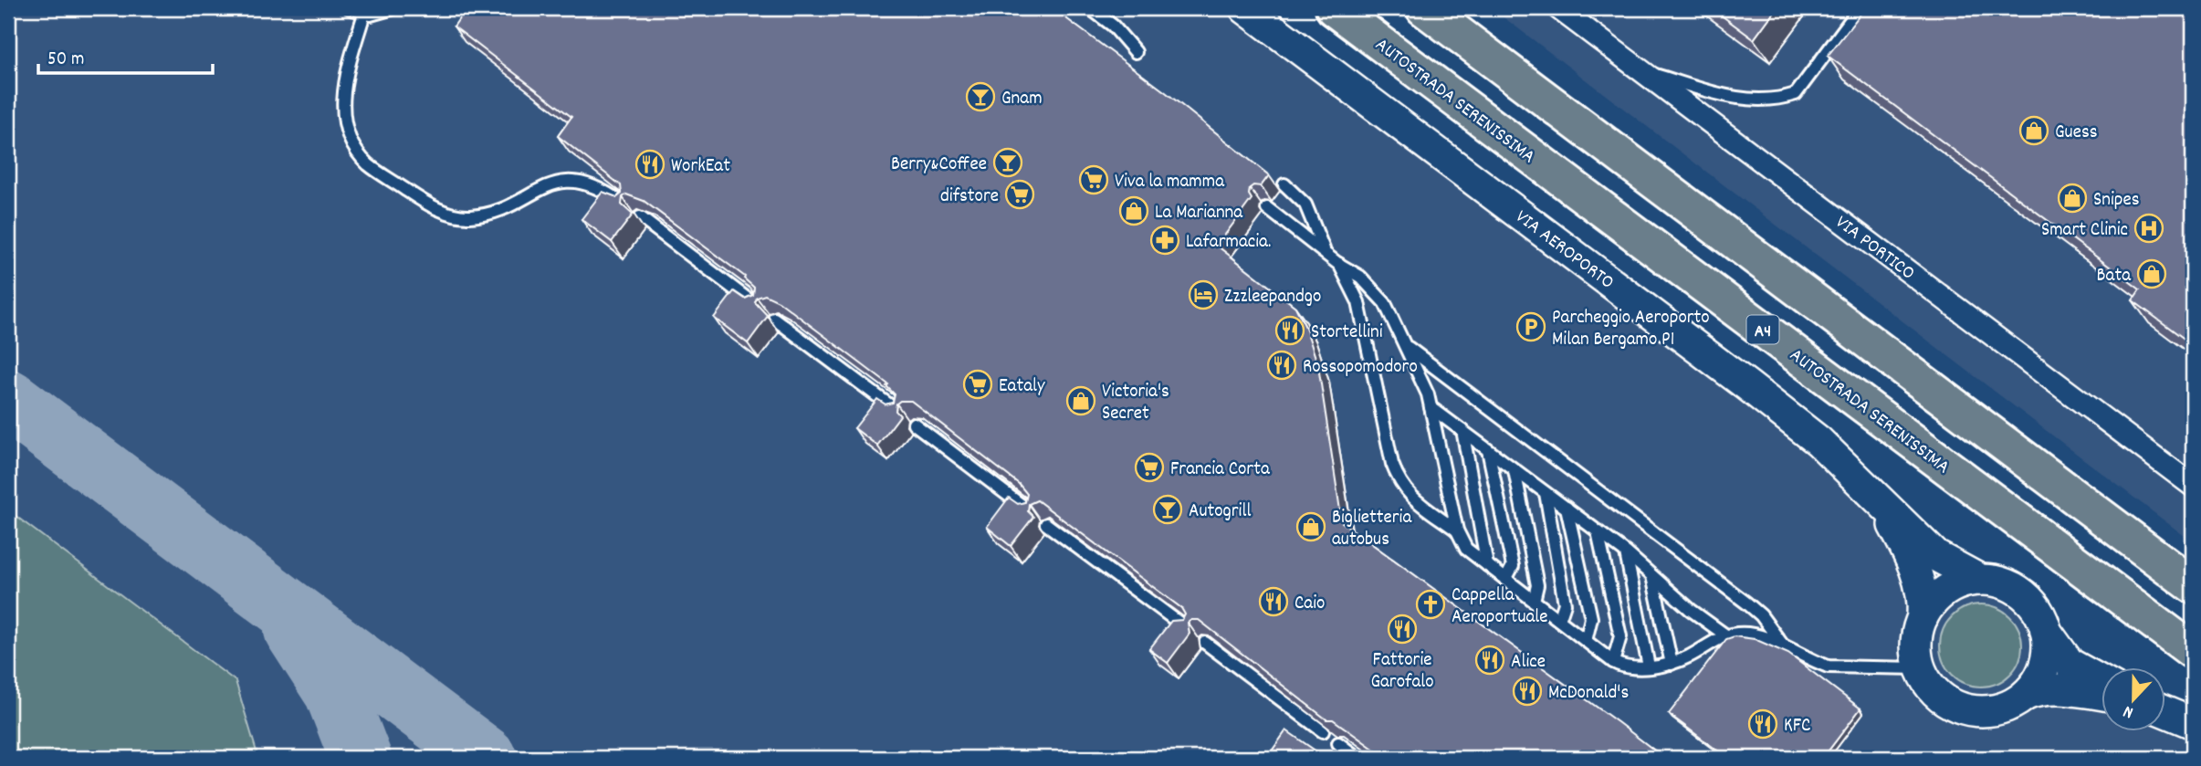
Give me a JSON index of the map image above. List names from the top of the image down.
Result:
{
  "streets": {
    "highway": ["AUTOSTRADA SERENISSIMA", "A4"],
    "main road": ["VIA AEROPORTO"],
    "street": ["VIA PORTICO"]
  },
  "places": {
    "bar": ["Gnam", "Berry&Coffee", "Autogrill"],
    "shop": [
      "Guess",
      "Snipes",
      "La Marianna",
      "Bata",
      "Victoria's Secret",
      "Biglietteria autobus"
    ],
    "restaurant": [
      "WorkEat",
      "Stortellini",
      "Rossopomodoro",
      "Caio",
      "Fattorie Garofalo",
      "Alice",
      "McDonald's",
      "KFC"
    ],
    "supermarket": [
      "Viva la mamma",
      "difstore",
      "Eataly",
      "Francia Corta"
    ],
    "hospital": ["Smart Clinic"],
    "pharmacy": ["Lafarmacia."],
    "hotel": ["Zzzleepandgo"],
    "parking": ["Parcheggio Aeroporto Milan Bergamo P1"],
    "church": ["Cappella Aeroportuale"]
  },
  "scale_bar": "50 m",
  "north": "bottom"
}
